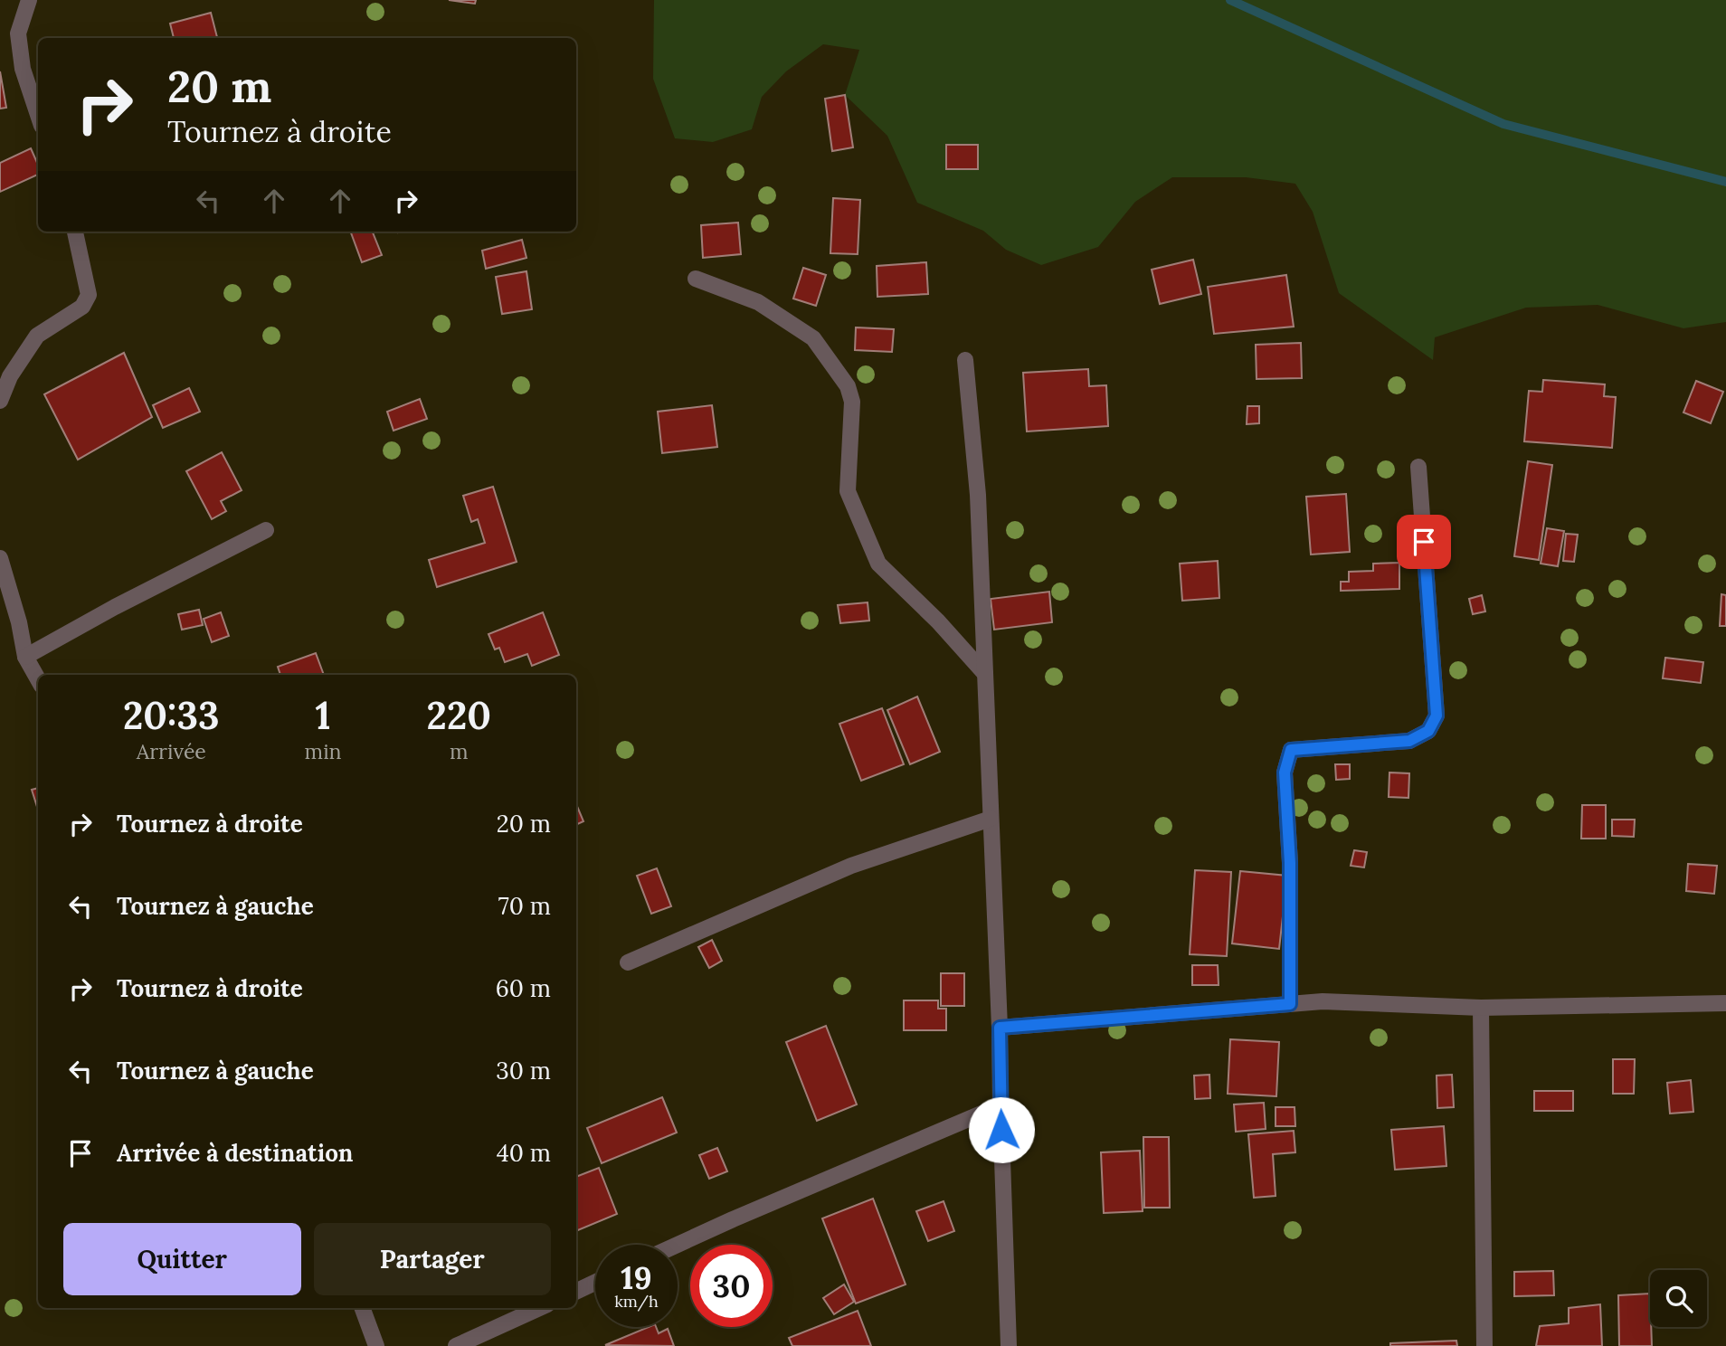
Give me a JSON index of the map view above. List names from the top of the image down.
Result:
{
  "page": {
    "turn": ["20 m", "Tournez à droite"],
    "eta": [
      "20:33",
      "Arrivée",
      "1",
      "min",
      "220",
      "m"
    ],
    "list": [
      {
        "name": "Tournez à droite",
        "value": "20 m"
      },
      {
        "name": "Tournez à gauche",
        "value": "70 m"
      },
      {
        "name": "Tournez à droite",
        "value": "60 m"
      },
      {
        "name": "Tournez à gauche",
        "value": "30 m"
      },
      {
        "name": "Arrivée à destination",
        "value": "40 m"
      }
    ],
    "buttons": ["Quitter", "Partager"],
    "speed": "19 km/h",
    "limit": "30"
  }
}
